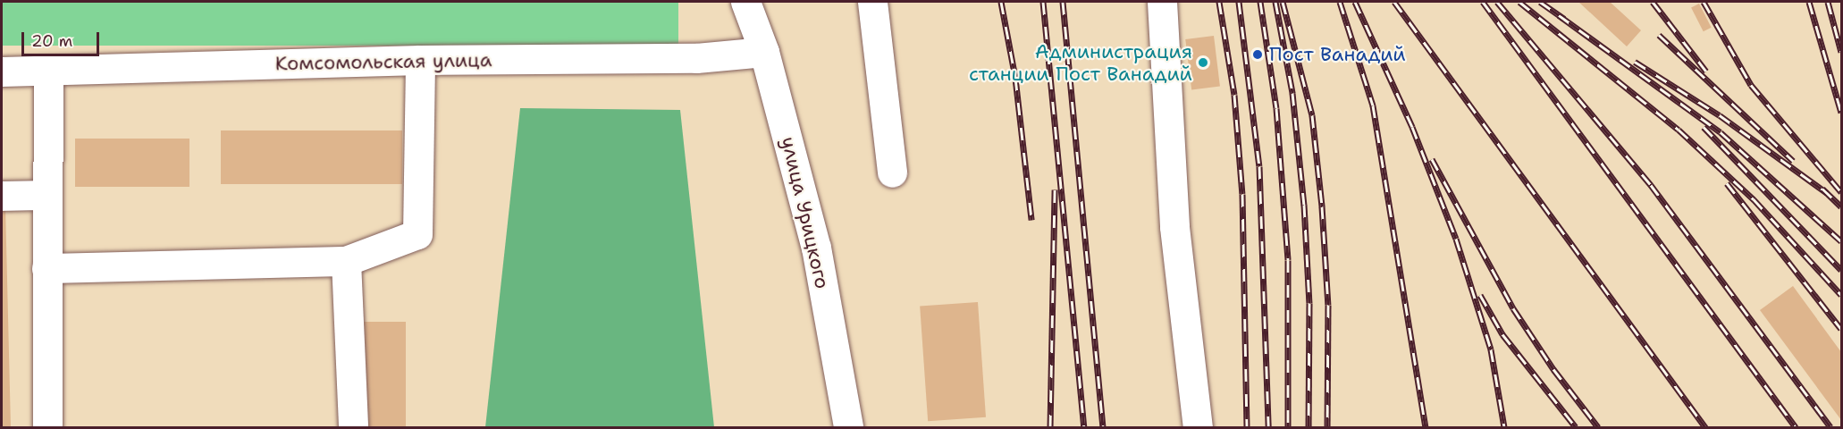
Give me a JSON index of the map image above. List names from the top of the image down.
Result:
{
  "streets": {
    "street": ["Комсомольская улица", "улица Урицкого"]
  },
  "crossings": [
    ["Комсомольская улица", "улица Урицкого"]
  ],
  "places": ["Пост Ванадий", "Администрация станции Пост Ванадий"],
  "scale_bar": "20 m"
}
